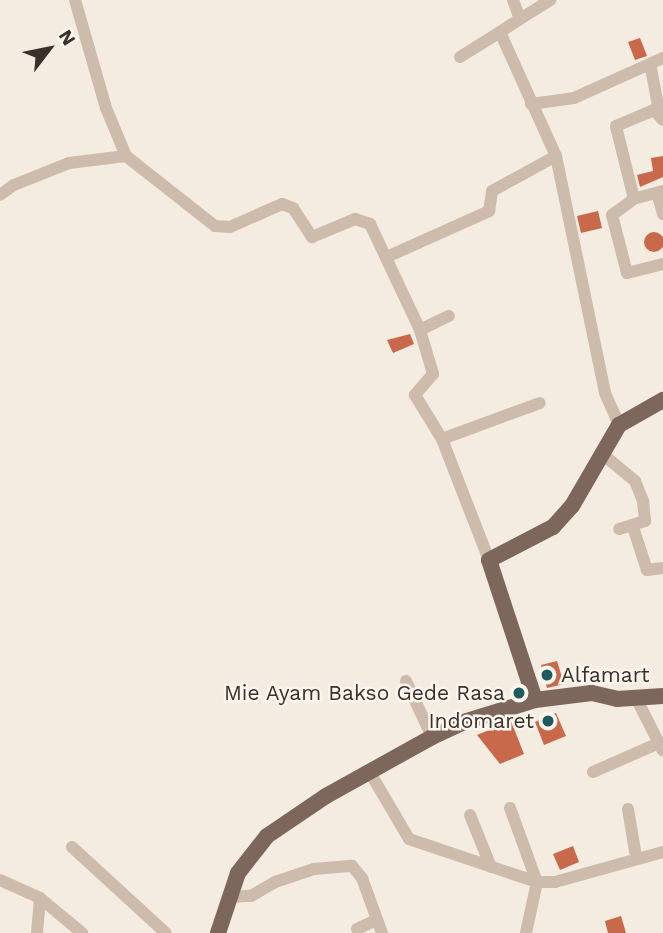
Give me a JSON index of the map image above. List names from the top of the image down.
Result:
{
  "places": ["Alfamart", "Mie Ayam Bakso Gede Rasa", "Indomaret"],
  "north": "top right"
}
